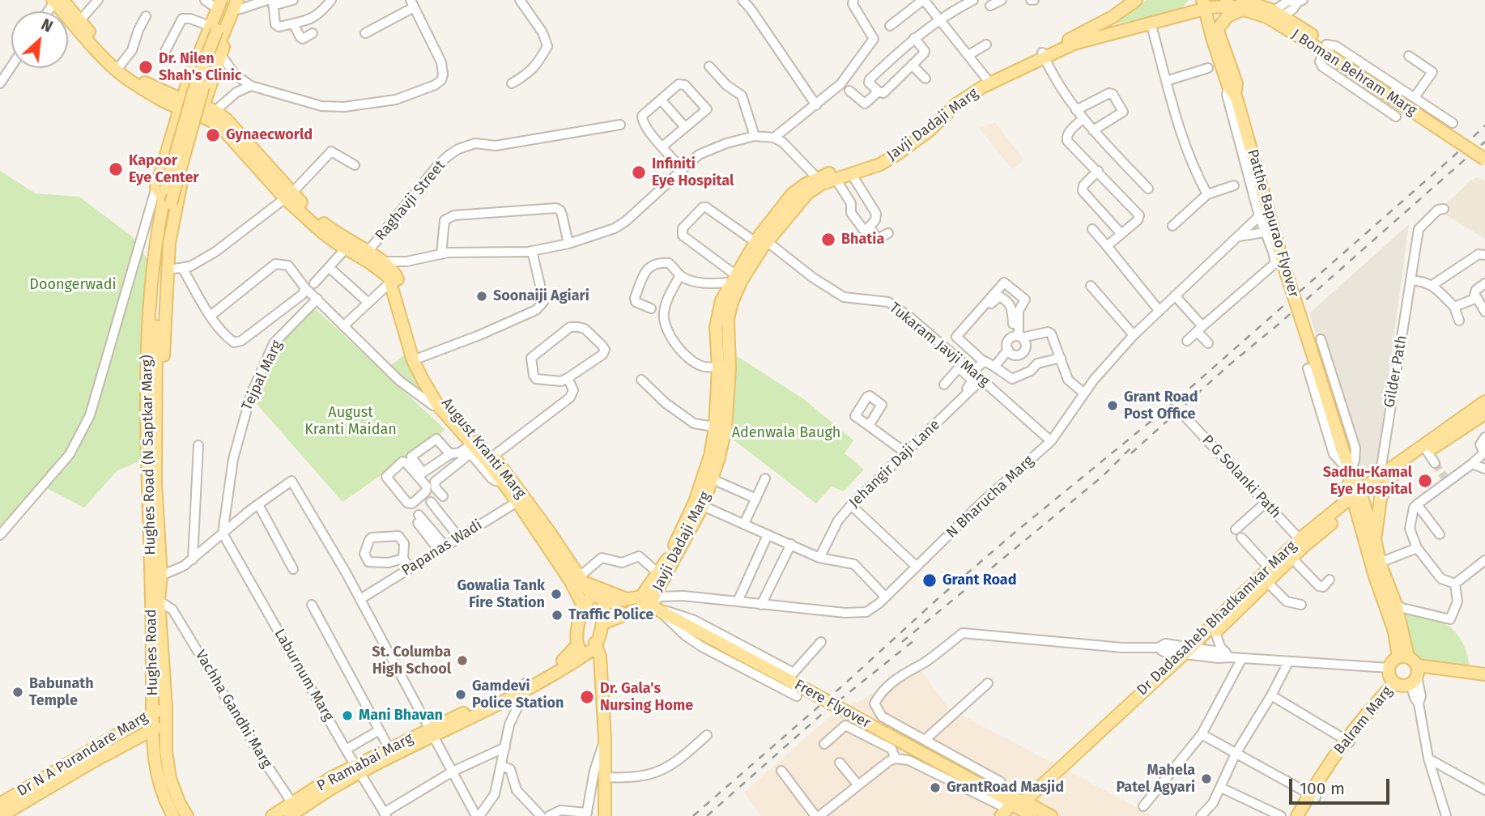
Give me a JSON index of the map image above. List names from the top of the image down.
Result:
{
  "streets": {
    "main road": [
      "J Boman Behram Marg",
      "Javji Dadaji Marg",
      "Patthe Bapurao Flyover",
      "August Kranti Marg",
      "Hughes Road (N Saptkar Marg)",
      "Dr Dadasaheb Bhadkamkar Marg",
      "Hughes Road",
      "Frere Flyover",
      "Balram Marg",
      "Dr N A Purandare Marg",
      "P Ramabai Marg"
    ],
    "street": [
      "Raghavji Street",
      "Tukaram Javji Marg",
      "Gilder Path",
      "Tejpal Marg",
      "Jehangir Daji Lane",
      "P G Solanki Path",
      "N Bharucha Marg",
      "Papanas Wadi",
      "Laburnum Marg",
      "Vachha Gandhi Marg"
    ]
  },
  "crossings": [
    ["J Boman Behram Marg", "Javji Dadaji Marg"],
    ["J Boman Behram Marg", "Patthe Bapurao Flyover"],
    ["Javji Dadaji Marg", "Patthe Bapurao Flyover"],
    ["Javji Dadaji Marg", "Tukaram Javji Marg"],
    ["Javji Dadaji Marg", "N Bharucha Marg"],
    ["Javji Dadaji Marg", "Frere Flyover"],
    ["Raghavji Street", "August Kranti Marg"],
    ["Patthe Bapurao Flyover", "Dr Dadasaheb Bhadkamkar Marg"],
    ["Tukaram Javji Marg", "Jehangir Daji Lane"],
    ["Tukaram Javji Marg", "N Bharucha Marg"],
    ["Tejpal Marg", "Laburnum Marg"],
    ["August Kranti Marg", "Papanas Wadi"],
    ["Hughes Road (N Saptkar Marg)", "Hughes Road"],
    ["P G Solanki Path", "Dr Dadasaheb Bhadkamkar Marg"],
    ["N Bharucha Marg", "Frere Flyover"],
    ["Dr Dadasaheb Bhadkamkar Marg", "Frere Flyover"],
    ["Hughes Road", "Dr N A Purandare Marg"],
    ["Laburnum Marg", "P Ramabai Marg"],
    ["Vachha Gandhi Marg", "P Ramabai Marg"]
  ],
  "parks": ["Doongerwadi", "August Kranti Maidan", "Adenwala Baugh"],
  "places": [
    "Dr. Nilen Shah's Clinic",
    "Gynaecworld",
    "Kapoor Eye Center",
    "Infiniti Eye Hospital",
    "Bhatia",
    "Soonaiji Agiari",
    "Grant Road Post Office",
    "Sadhu-Kamal Eye Hospital",
    "Grant Road",
    "Gowalia Tank Fire Station",
    "Traffic Police",
    "St. Columba High School",
    "Babunath Temple",
    "Gamdevi Police Station",
    "Dr. Gala's Nursing Home",
    "Mani Bhavan",
    "Mahela Patel Agyari",
    "GrantRoad Masjid"
  ],
  "scale_bar": "100 m",
  "north": "top right"
}
